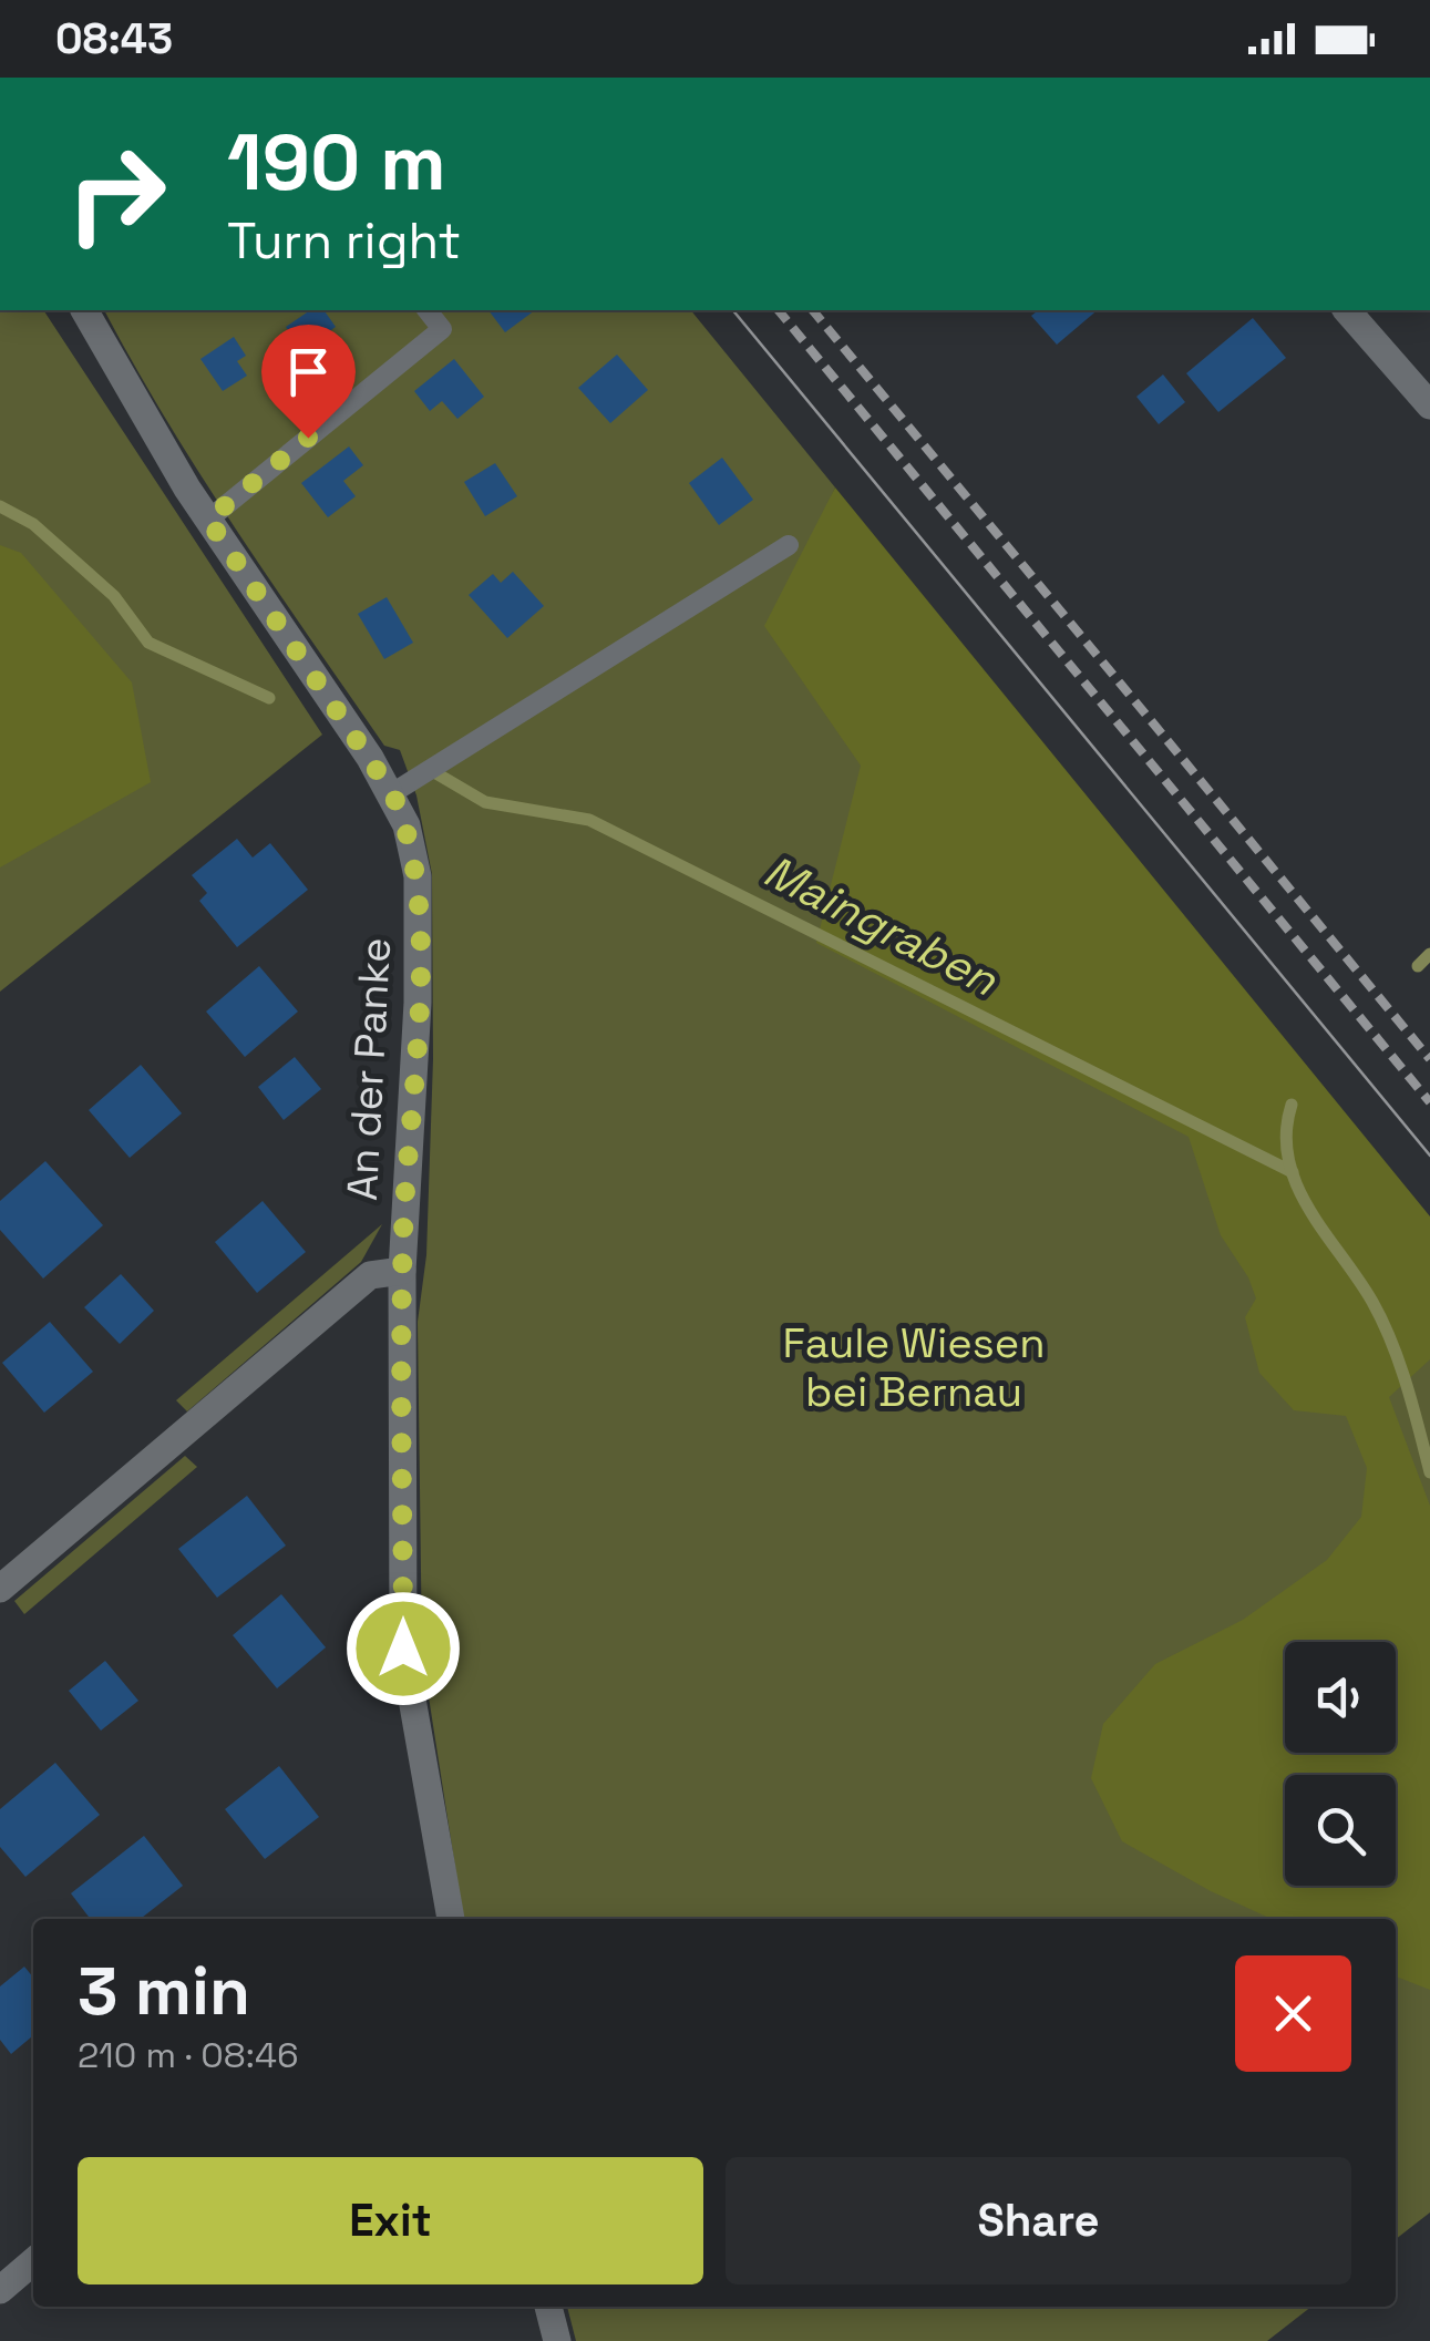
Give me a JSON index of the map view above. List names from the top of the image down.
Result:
{
  "streets": {
    "street": ["An der Panke"]
  },
  "water": ["Maingraben"],
  "parks": ["Faule Wiesen bei Bernau"],
  "page": {
    "status": "08:43",
    "turn": ["190 m", "Turn right"],
    "heading": ["3 min", "210 m · 08:46"],
    "buttons": ["Exit", "Share"]
  }
}
